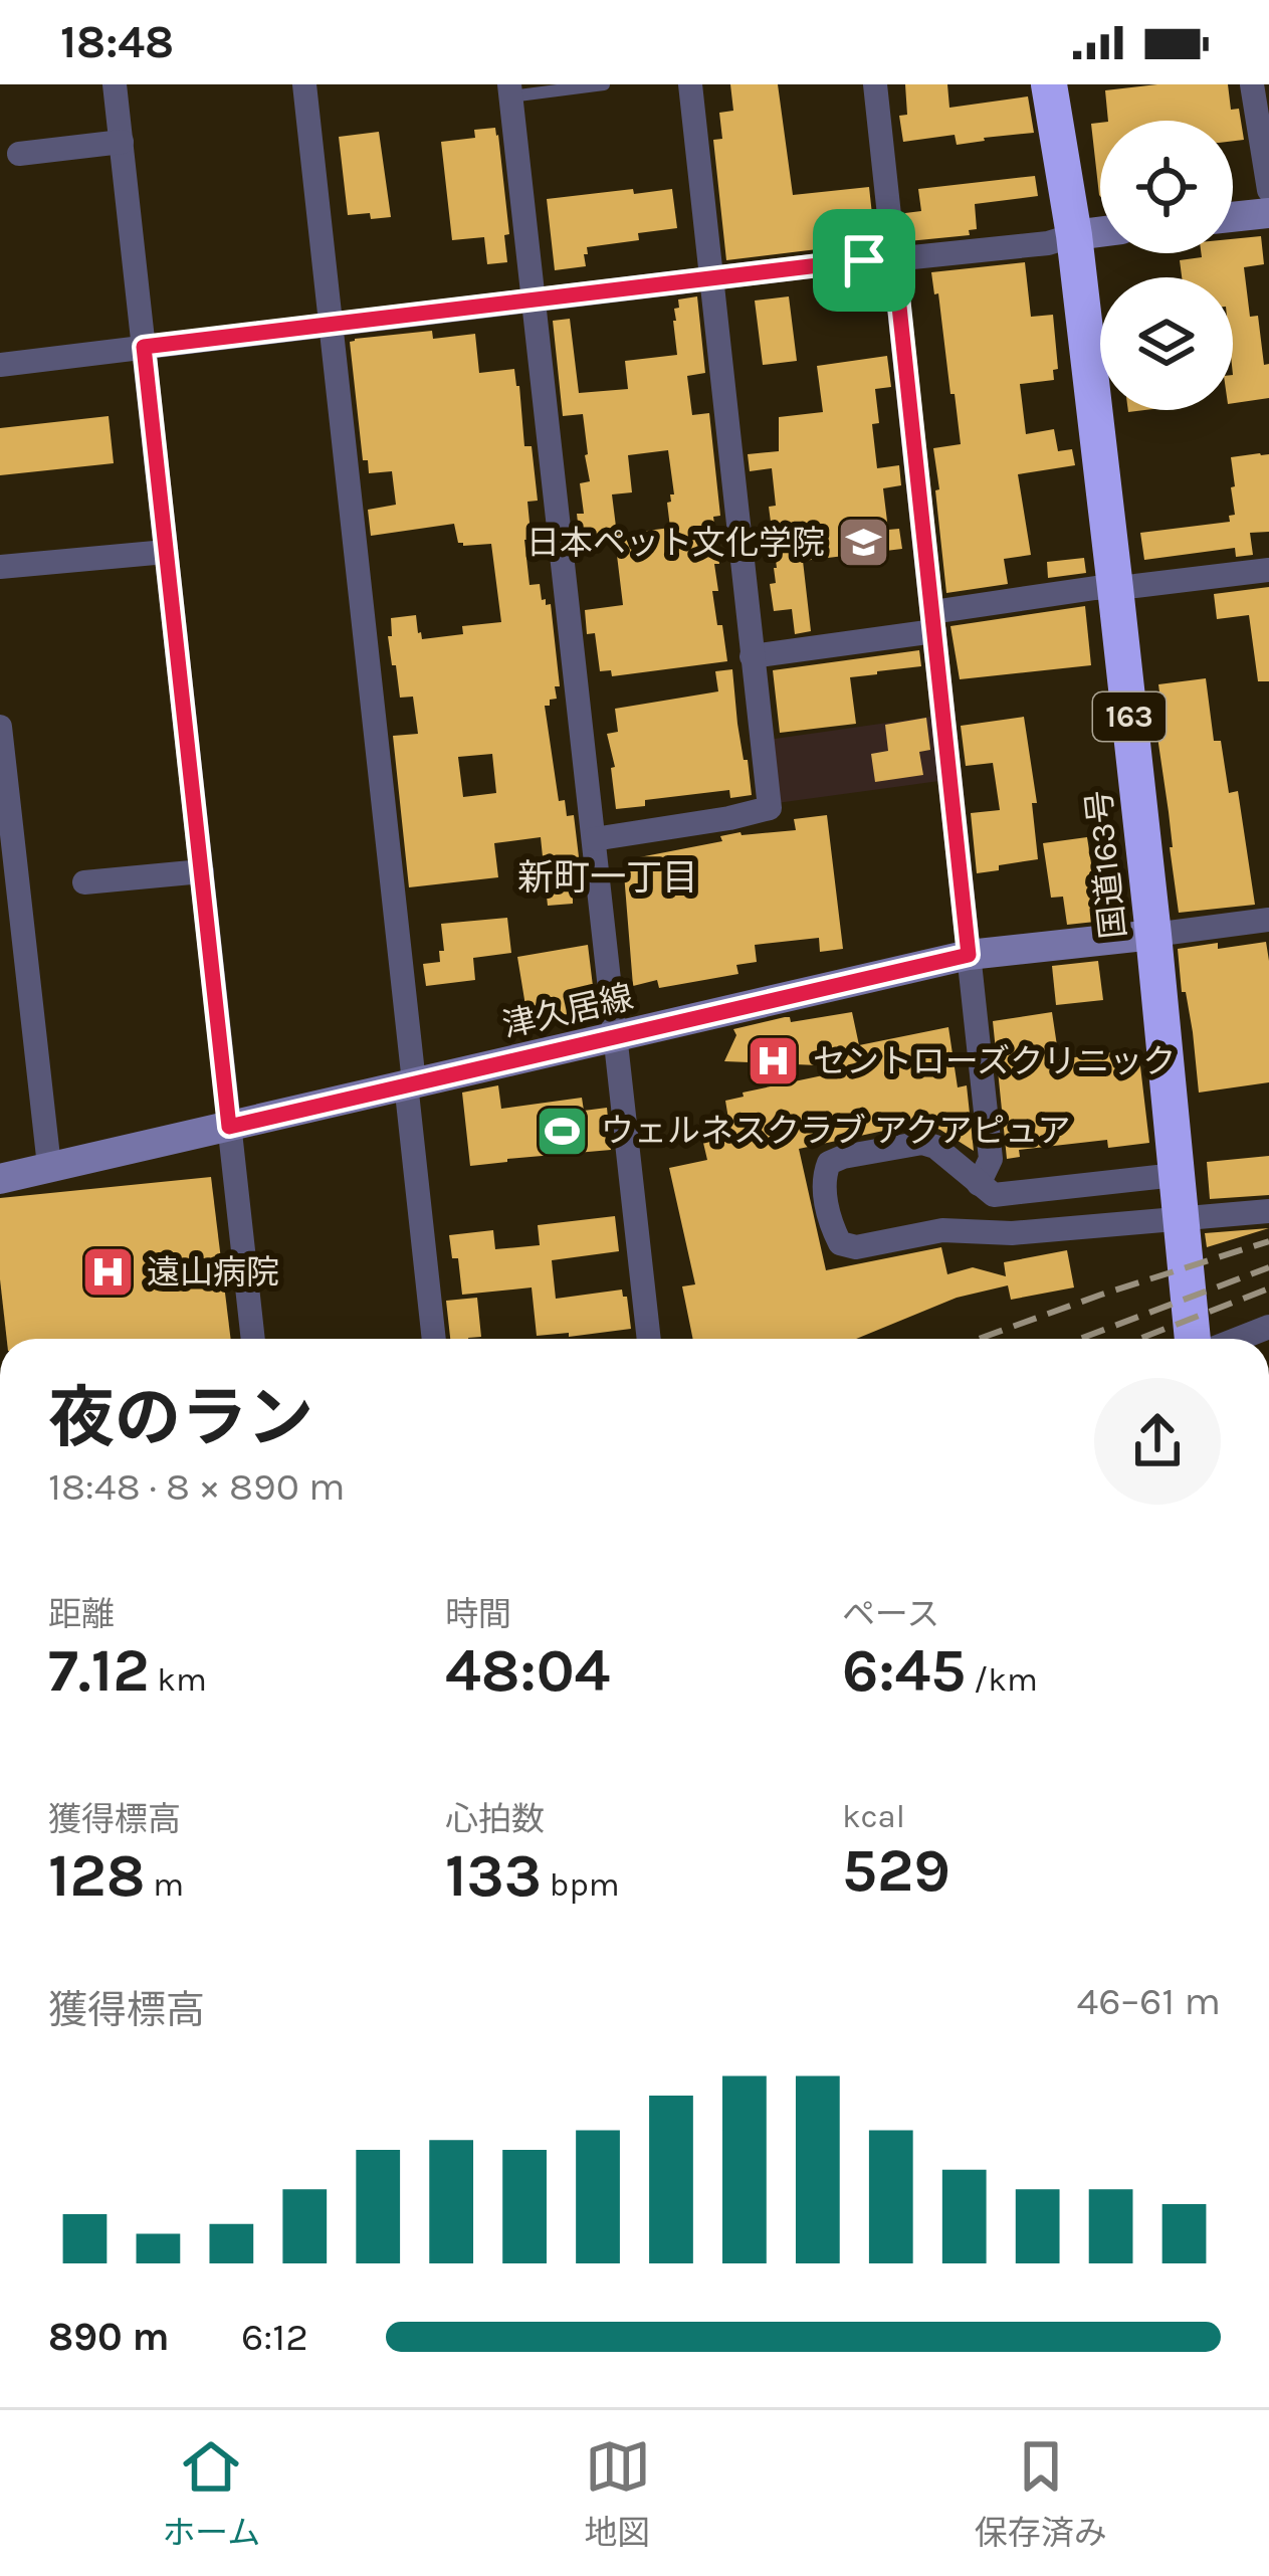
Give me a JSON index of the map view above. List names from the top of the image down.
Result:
{
  "streets": {
    "highway": ["163", "国道163号"],
    "main road": ["津久居線"]
  },
  "crossings": [
    ["国道163号", "津久居線"]
  ],
  "districts": ["新町一丁目"],
  "places": {
    "school or university": ["日本ペット文化学院"],
    "hospital": ["セントローズクリニック", "遠山病院"],
    "sports": ["ウェルネスクラブ アクアピュア"]
  },
  "page": {
    "status": "18:48",
    "heading": ["夜のラン", "18:48 · 8 × 890 m"],
    "stats": [
      ["距離", "7.12 km"],
      ["時間", "48:04"],
      ["ペース", "6:45 /km"],
      ["獲得標高", "128 m"],
      ["心拍数", "133 bpm"],
      ["kcal", "529"]
    ],
    "chart": ["獲得標高", "46–61 m"],
    "list": [
      {
        "name": "890 m",
        "note": "6:12"
      }
    ],
    "tabs": ["ホーム", "地図", "保存済み"]
  }
}
